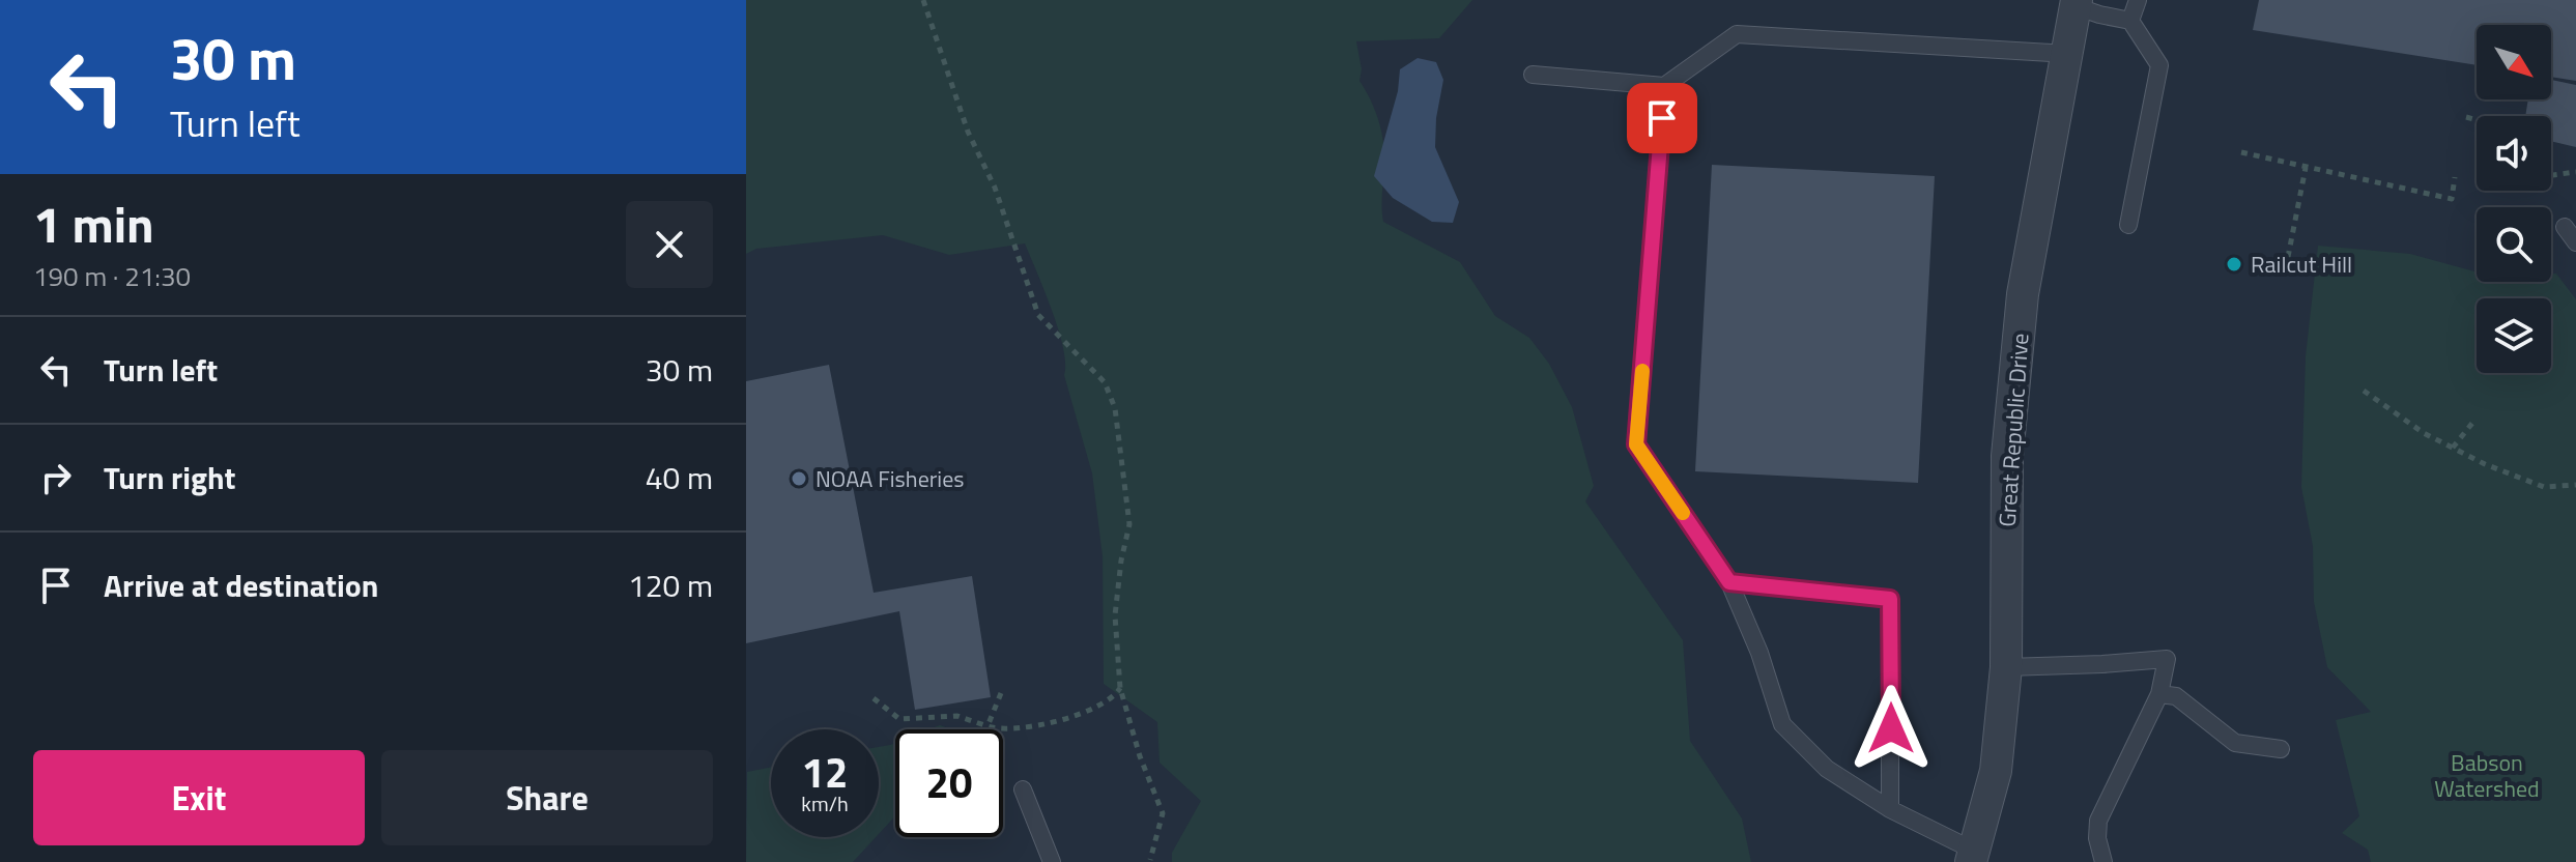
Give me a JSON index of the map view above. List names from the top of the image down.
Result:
{
  "streets": {
    "street": ["Great Republic Drive"]
  },
  "parks": ["Babson Watershed"],
  "places": ["Railcut Hill", "NOAA Fisheries"],
  "north": "bottom right",
  "page": {
    "turn": ["30 m", "Turn left"],
    "heading": ["1 min", "190 m · 21:30"],
    "list": [
      {
        "name": "Turn left",
        "value": "30 m"
      },
      {
        "name": "Turn right",
        "value": "40 m"
      },
      {
        "name": "Arrive at destination",
        "value": "120 m"
      }
    ],
    "speed": "12 km/h",
    "limit": "20",
    "buttons": ["Exit", "Share"]
  }
}
